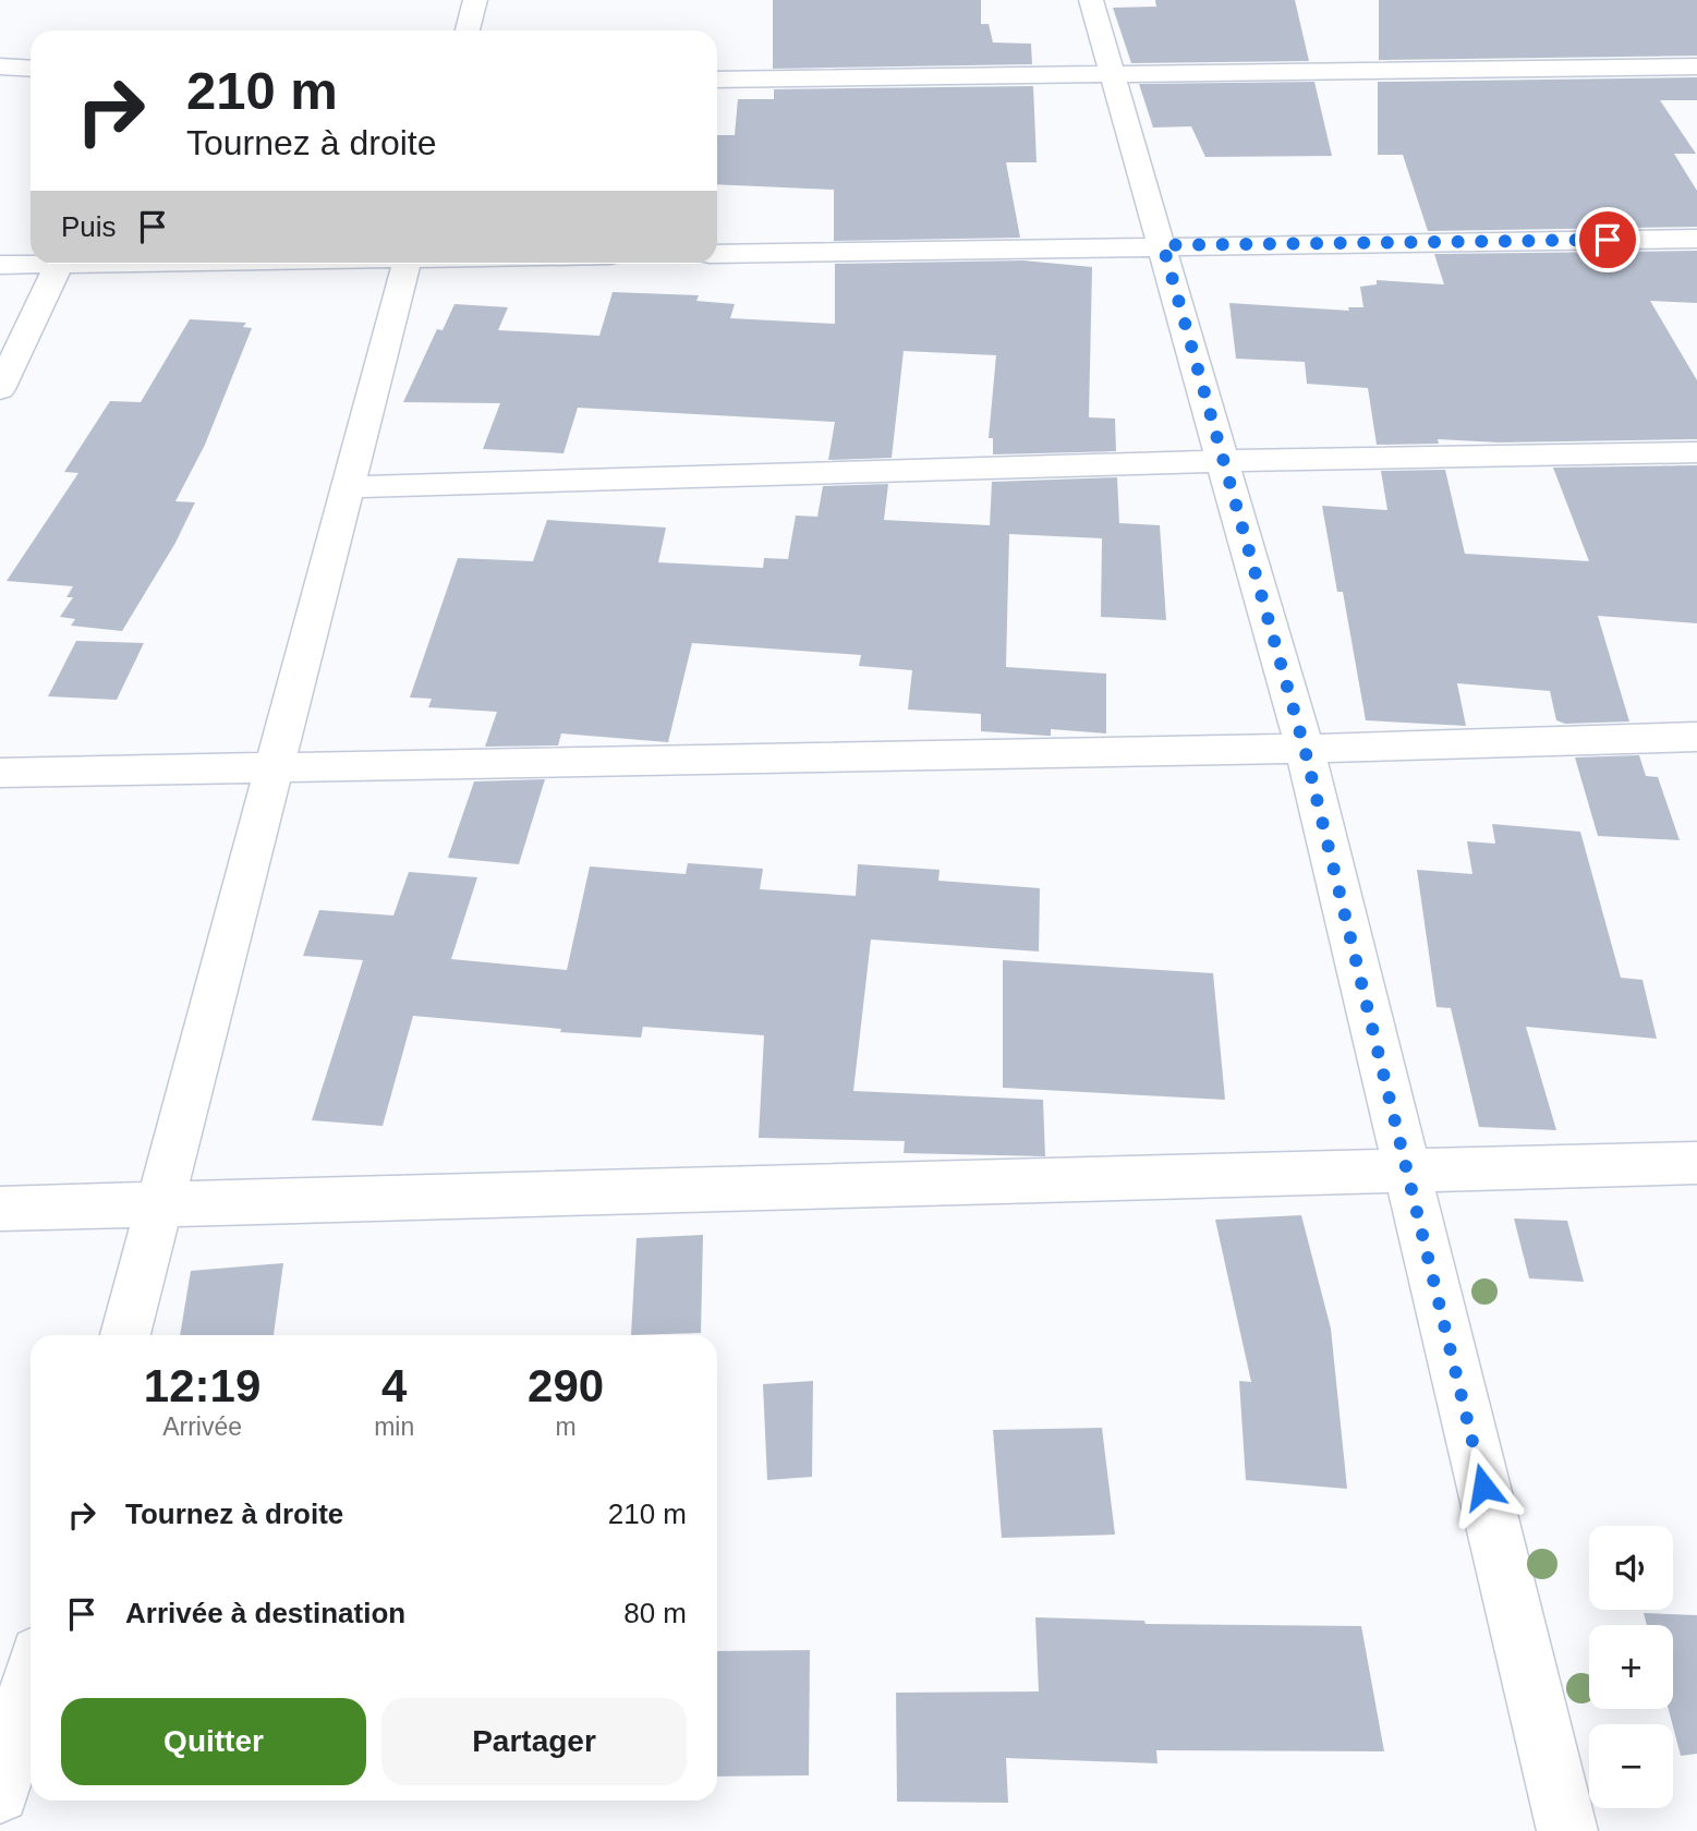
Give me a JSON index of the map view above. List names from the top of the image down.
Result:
{
  "page": {
    "turn": ["210 m", "Tournez à droite"],
    "then": "Puis",
    "eta": [
      "12:19",
      "Arrivée",
      "4",
      "min",
      "290",
      "m"
    ],
    "list": [
      {
        "name": "Tournez à droite",
        "value": "210 m"
      },
      {
        "name": "Arrivée à destination",
        "value": "80 m"
      }
    ],
    "map_buttons": ["+", "−"],
    "buttons": ["Quitter", "Partager"]
  }
}
